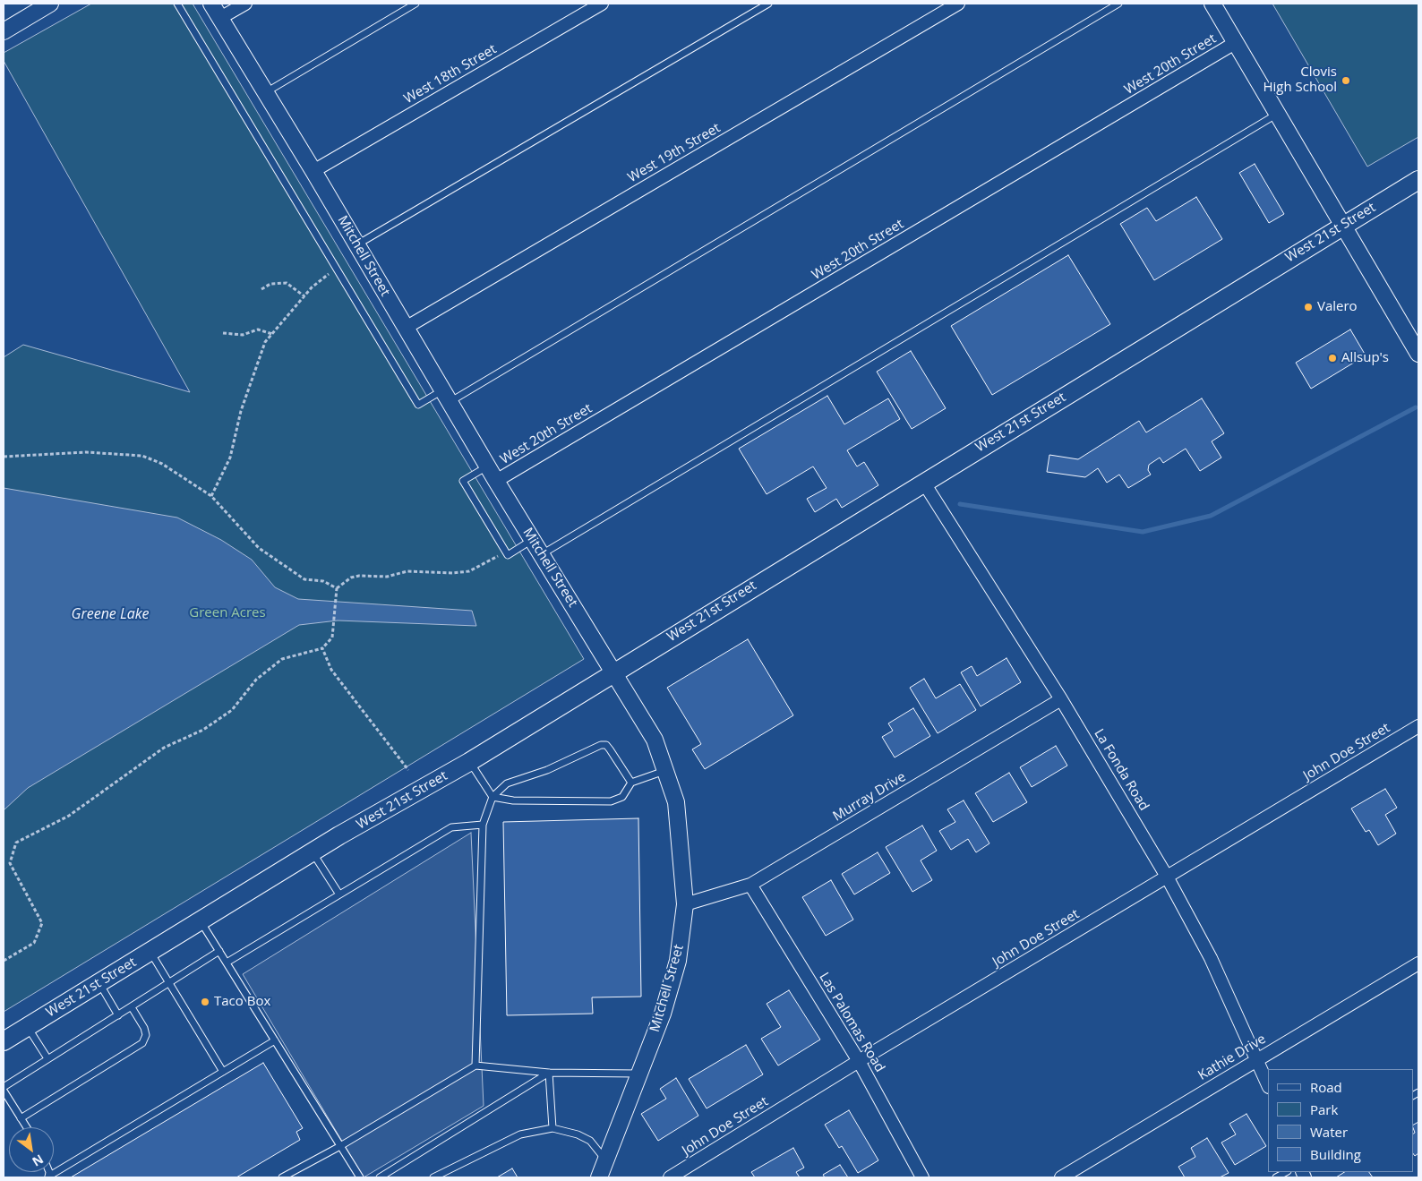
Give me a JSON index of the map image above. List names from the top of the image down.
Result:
{
  "streets": {
    "main road": ["West 21st Street"],
    "street": [
      "West 20th Street",
      "West 18th Street",
      "West 19th Street",
      "Mitchell Street",
      "John Doe Street",
      "La Fonda Road",
      "Murray Drive",
      "Las Palomas Road",
      "Kathie Drive"
    ]
  },
  "crossings": [
    ["West 20th Street", "Mitchell Street"],
    ["West 18th Street", "Mitchell Street"],
    ["West 19th Street", "Mitchell Street"],
    ["West 21st Street", "Mitchell Street"],
    ["West 21st Street", "La Fonda Road"],
    ["Mitchell Street", "Murray Drive"],
    ["John Doe Street", "La Fonda Road"],
    ["John Doe Street", "Las Palomas Road"],
    ["La Fonda Road", "Murray Drive"],
    ["La Fonda Road", "Kathie Drive"],
    ["Murray Drive", "Las Palomas Road"]
  ],
  "water": ["Greene Lake"],
  "parks": ["Green Acres"],
  "places": [
    "Clovis High School",
    "Valero",
    "Allsup's",
    "Taco Box"
  ],
  "legend": [
    "Road",
    "Park",
    "Water",
    "Building"
  ],
  "north": "bottom right"
}
